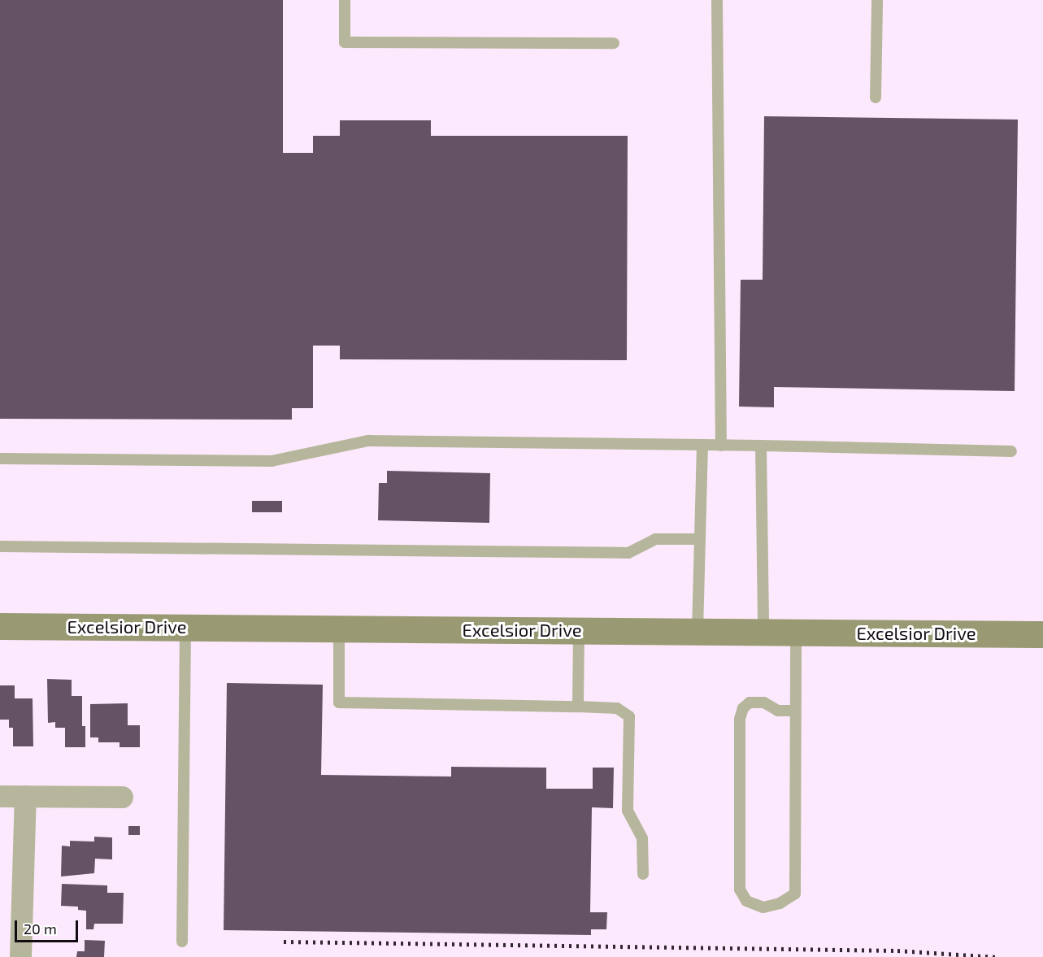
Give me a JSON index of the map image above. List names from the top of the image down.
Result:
{
  "streets": {
    "main road": ["Excelsior Drive"]
  },
  "scale_bar": "20 m"
}
